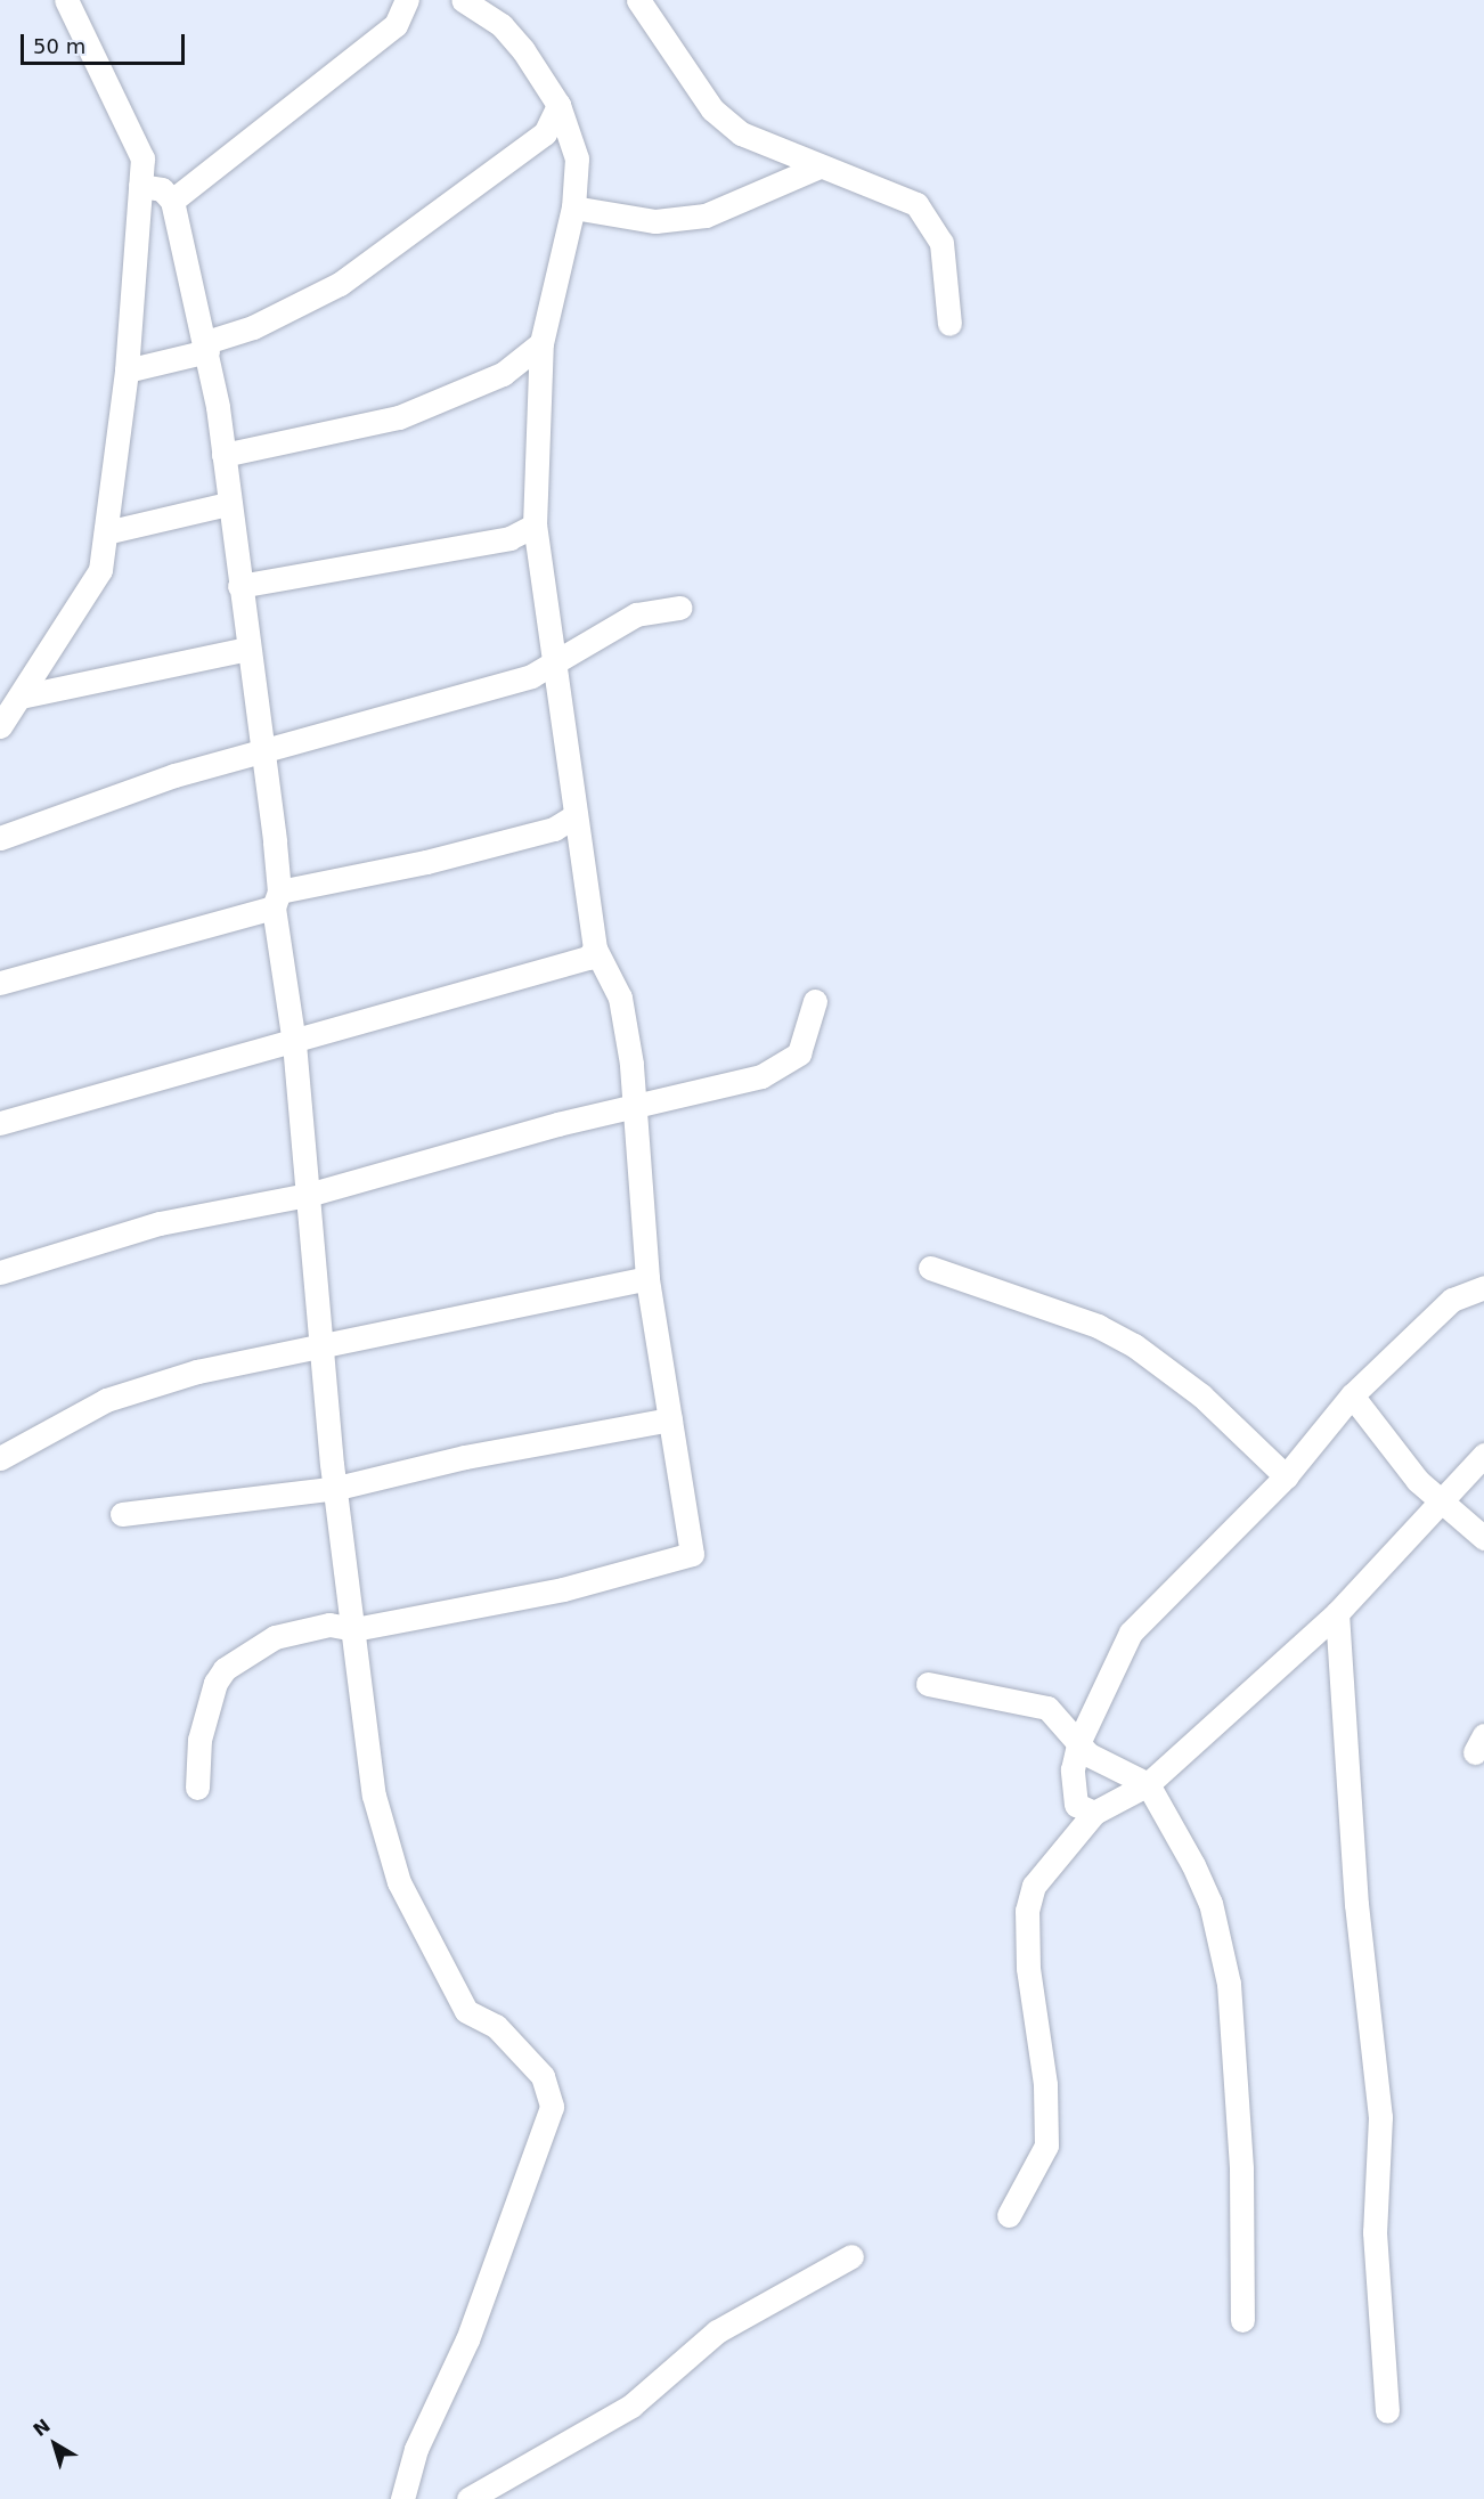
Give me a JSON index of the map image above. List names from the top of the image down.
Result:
{
  "scale_bar": "50 m",
  "north": "top left"
}
